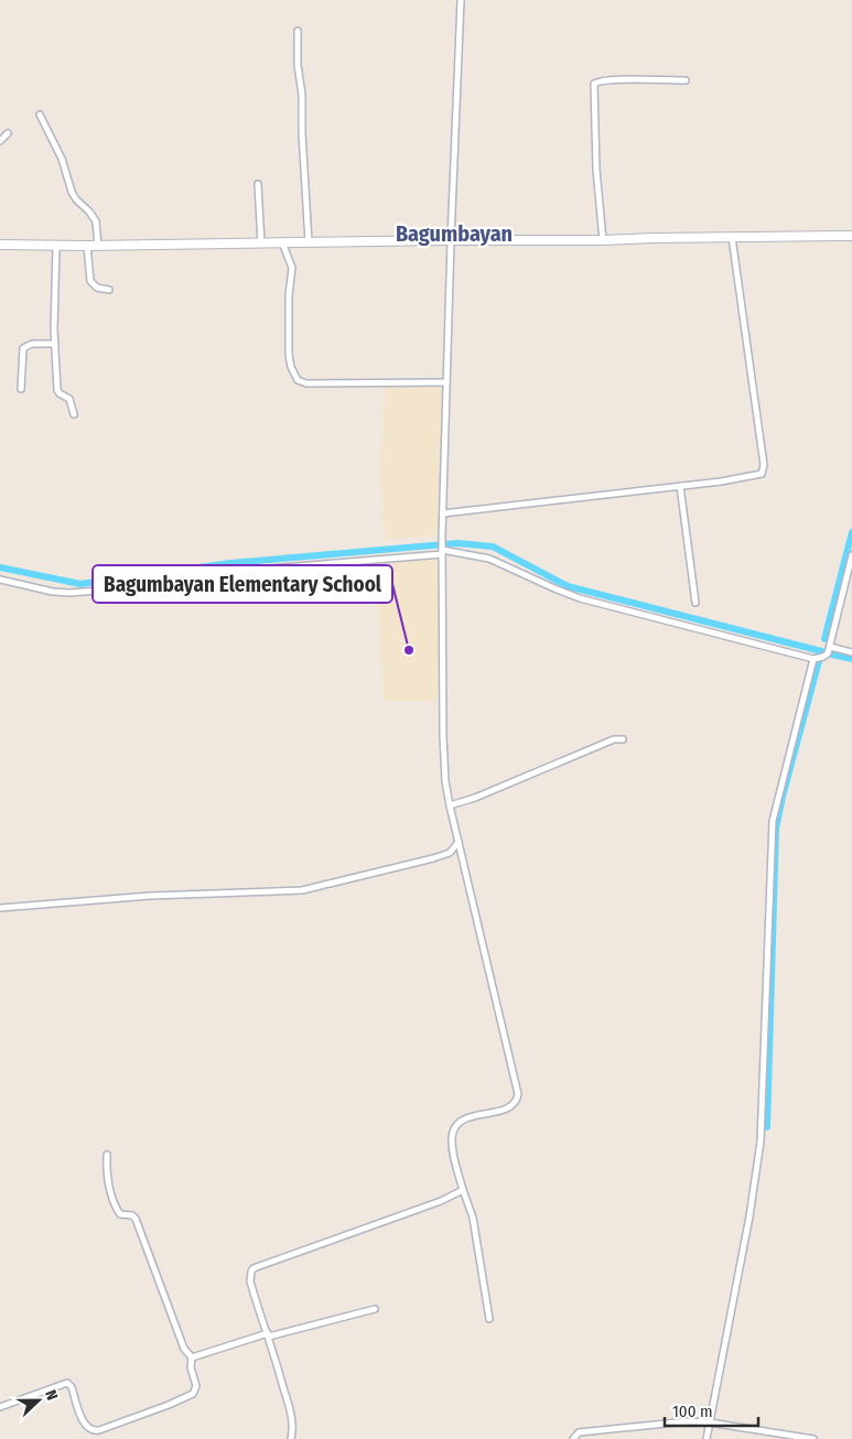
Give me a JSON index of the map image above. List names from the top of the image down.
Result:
{
  "districts": ["Bagumbayan"],
  "places": ["Bagumbayan Elementary School"],
  "scale_bar": "100 m",
  "north": "right"
}
